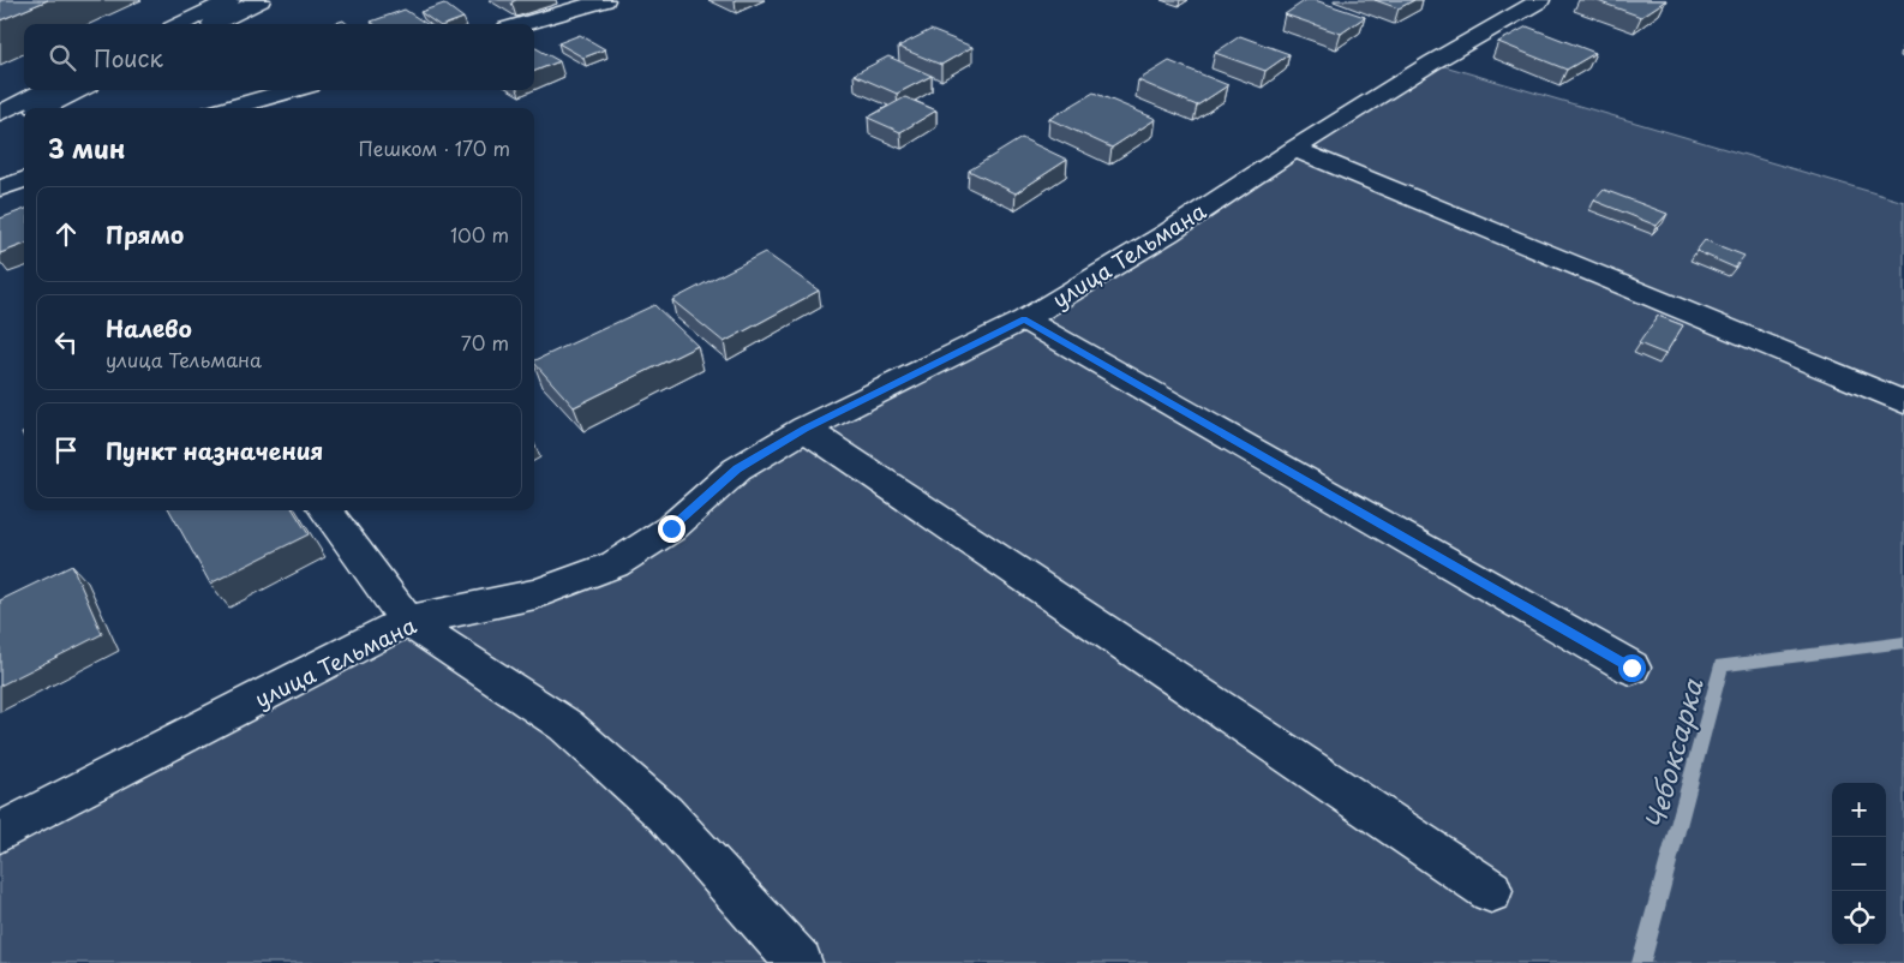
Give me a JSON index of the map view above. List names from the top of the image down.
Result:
{
  "streets": {
    "street": ["улица Тельмана"]
  },
  "water": ["Чебоксарка"],
  "page": {
    "search": "Поиск",
    "heading": ["3 мин", "Пешком · 170 m"],
    "list": [
      ["Прямо", "100 m"],
      ["Налево", "улица Тельмана", "70 m"],
      "Пункт назначения"
    ],
    "map_buttons": ["+", "−"]
  }
}
